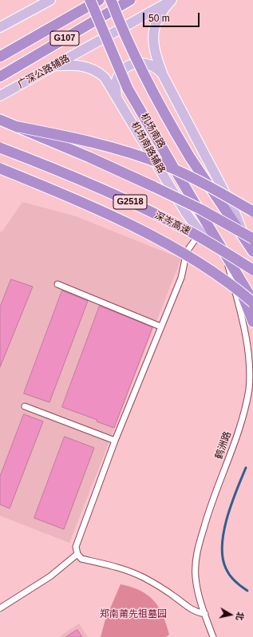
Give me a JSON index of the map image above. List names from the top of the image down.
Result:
{
  "streets": {
    "highway": [
      "G107",
      "机场南路",
      "G2518",
      "深岑高速"
    ],
    "main road": ["广深公路辅路", "机场南路辅路"],
    "street": ["鹤洲路"]
  },
  "crossings": [
    ["广深公路辅路", "机场南路辅路"],
    ["机场南路", "机场南路辅路"],
    ["机场南路", "G2518"],
    ["机场南路", "鹤洲路"],
    ["机场南路辅路", "鹤洲路"]
  ],
  "parks": ["郑南莆先祖墓园"],
  "scale_bar": "50 m",
  "north": "right"
}
